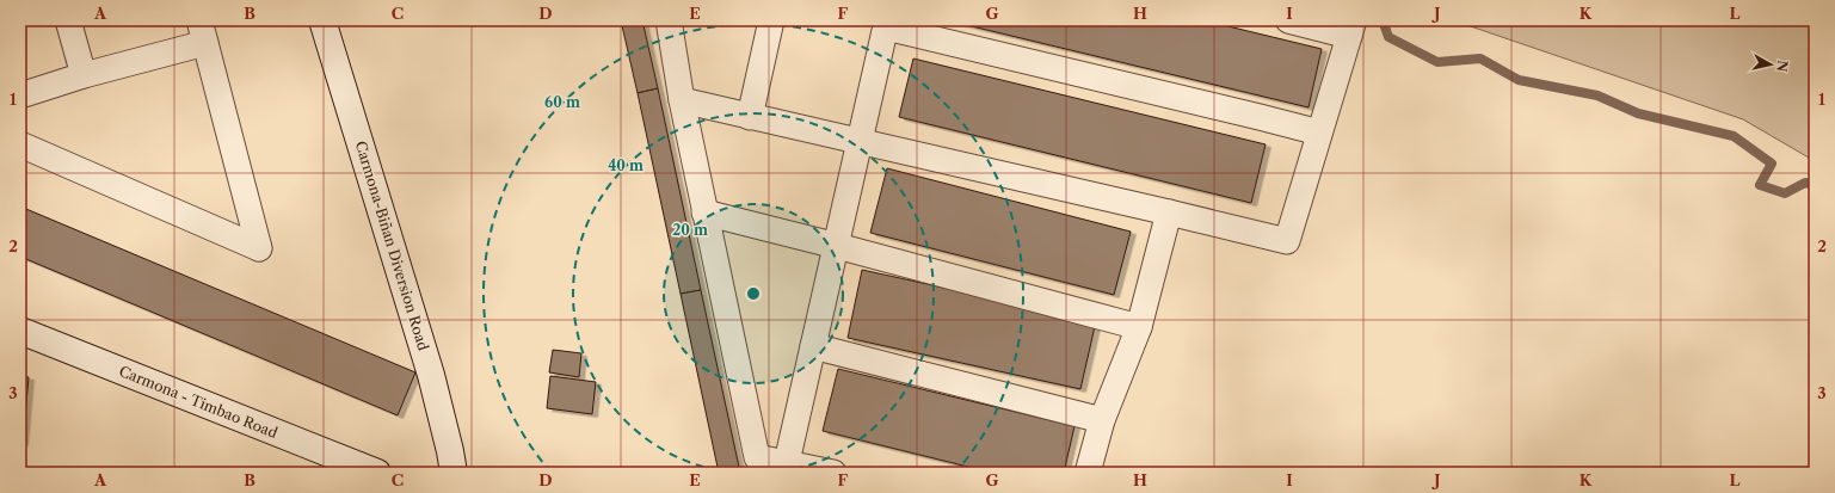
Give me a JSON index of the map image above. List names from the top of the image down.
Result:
{
  "streets": {
    "main road": ["Carmona-Biñan Diversion Road", "Carmona - Timbao Road"]
  },
  "north": "right",
  "grid": {
    "columns": [
      "A",
      "B",
      "C",
      "D",
      "E",
      "F",
      "G",
      "H",
      "I",
      "J",
      "K",
      "L"
    ],
    "rows": ["1", "2", "3"]
  },
  "rings": ["60 m", "40 m", "20 m"]
}
